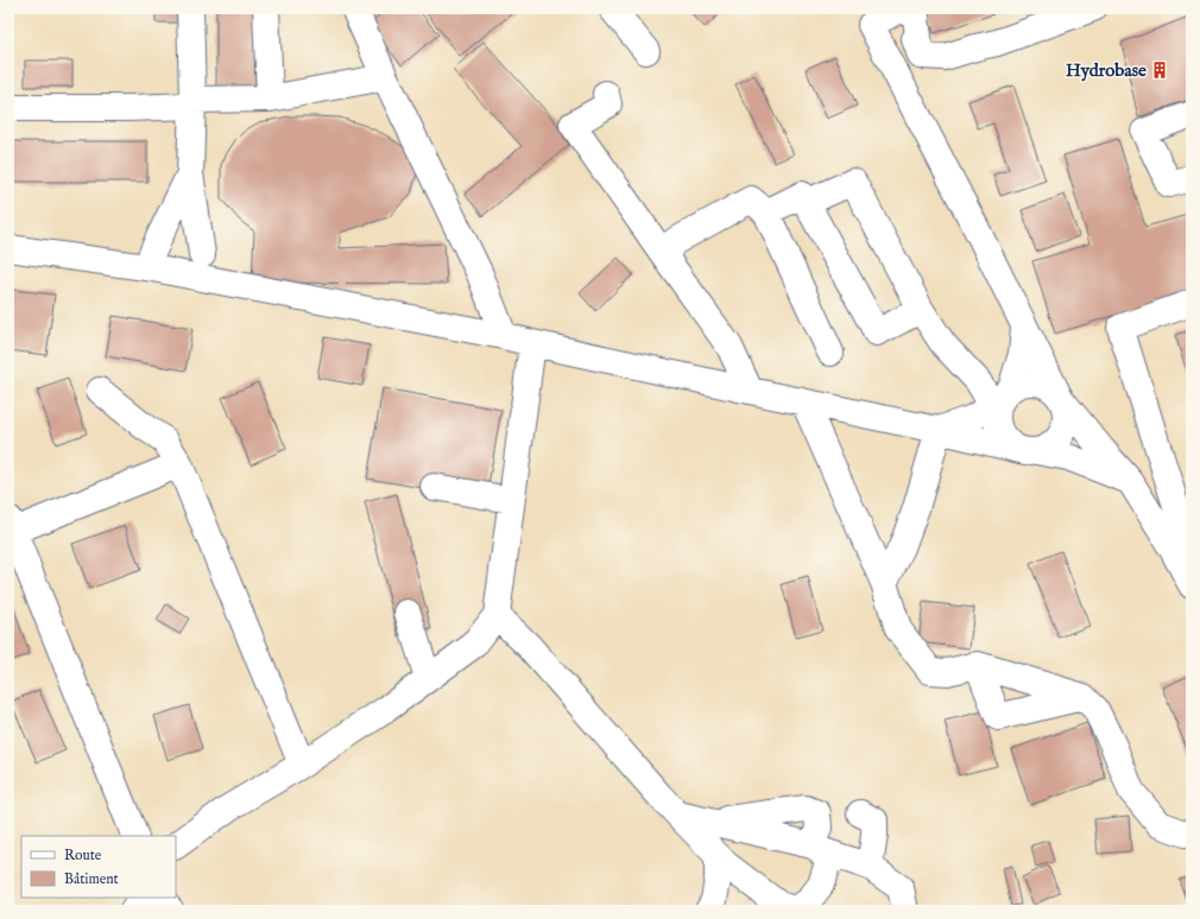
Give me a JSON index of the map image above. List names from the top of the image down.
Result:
{
  "places": {
    "building": ["Hydrobase"]
  },
  "legend": ["Route", "Bâtiment"]
}
